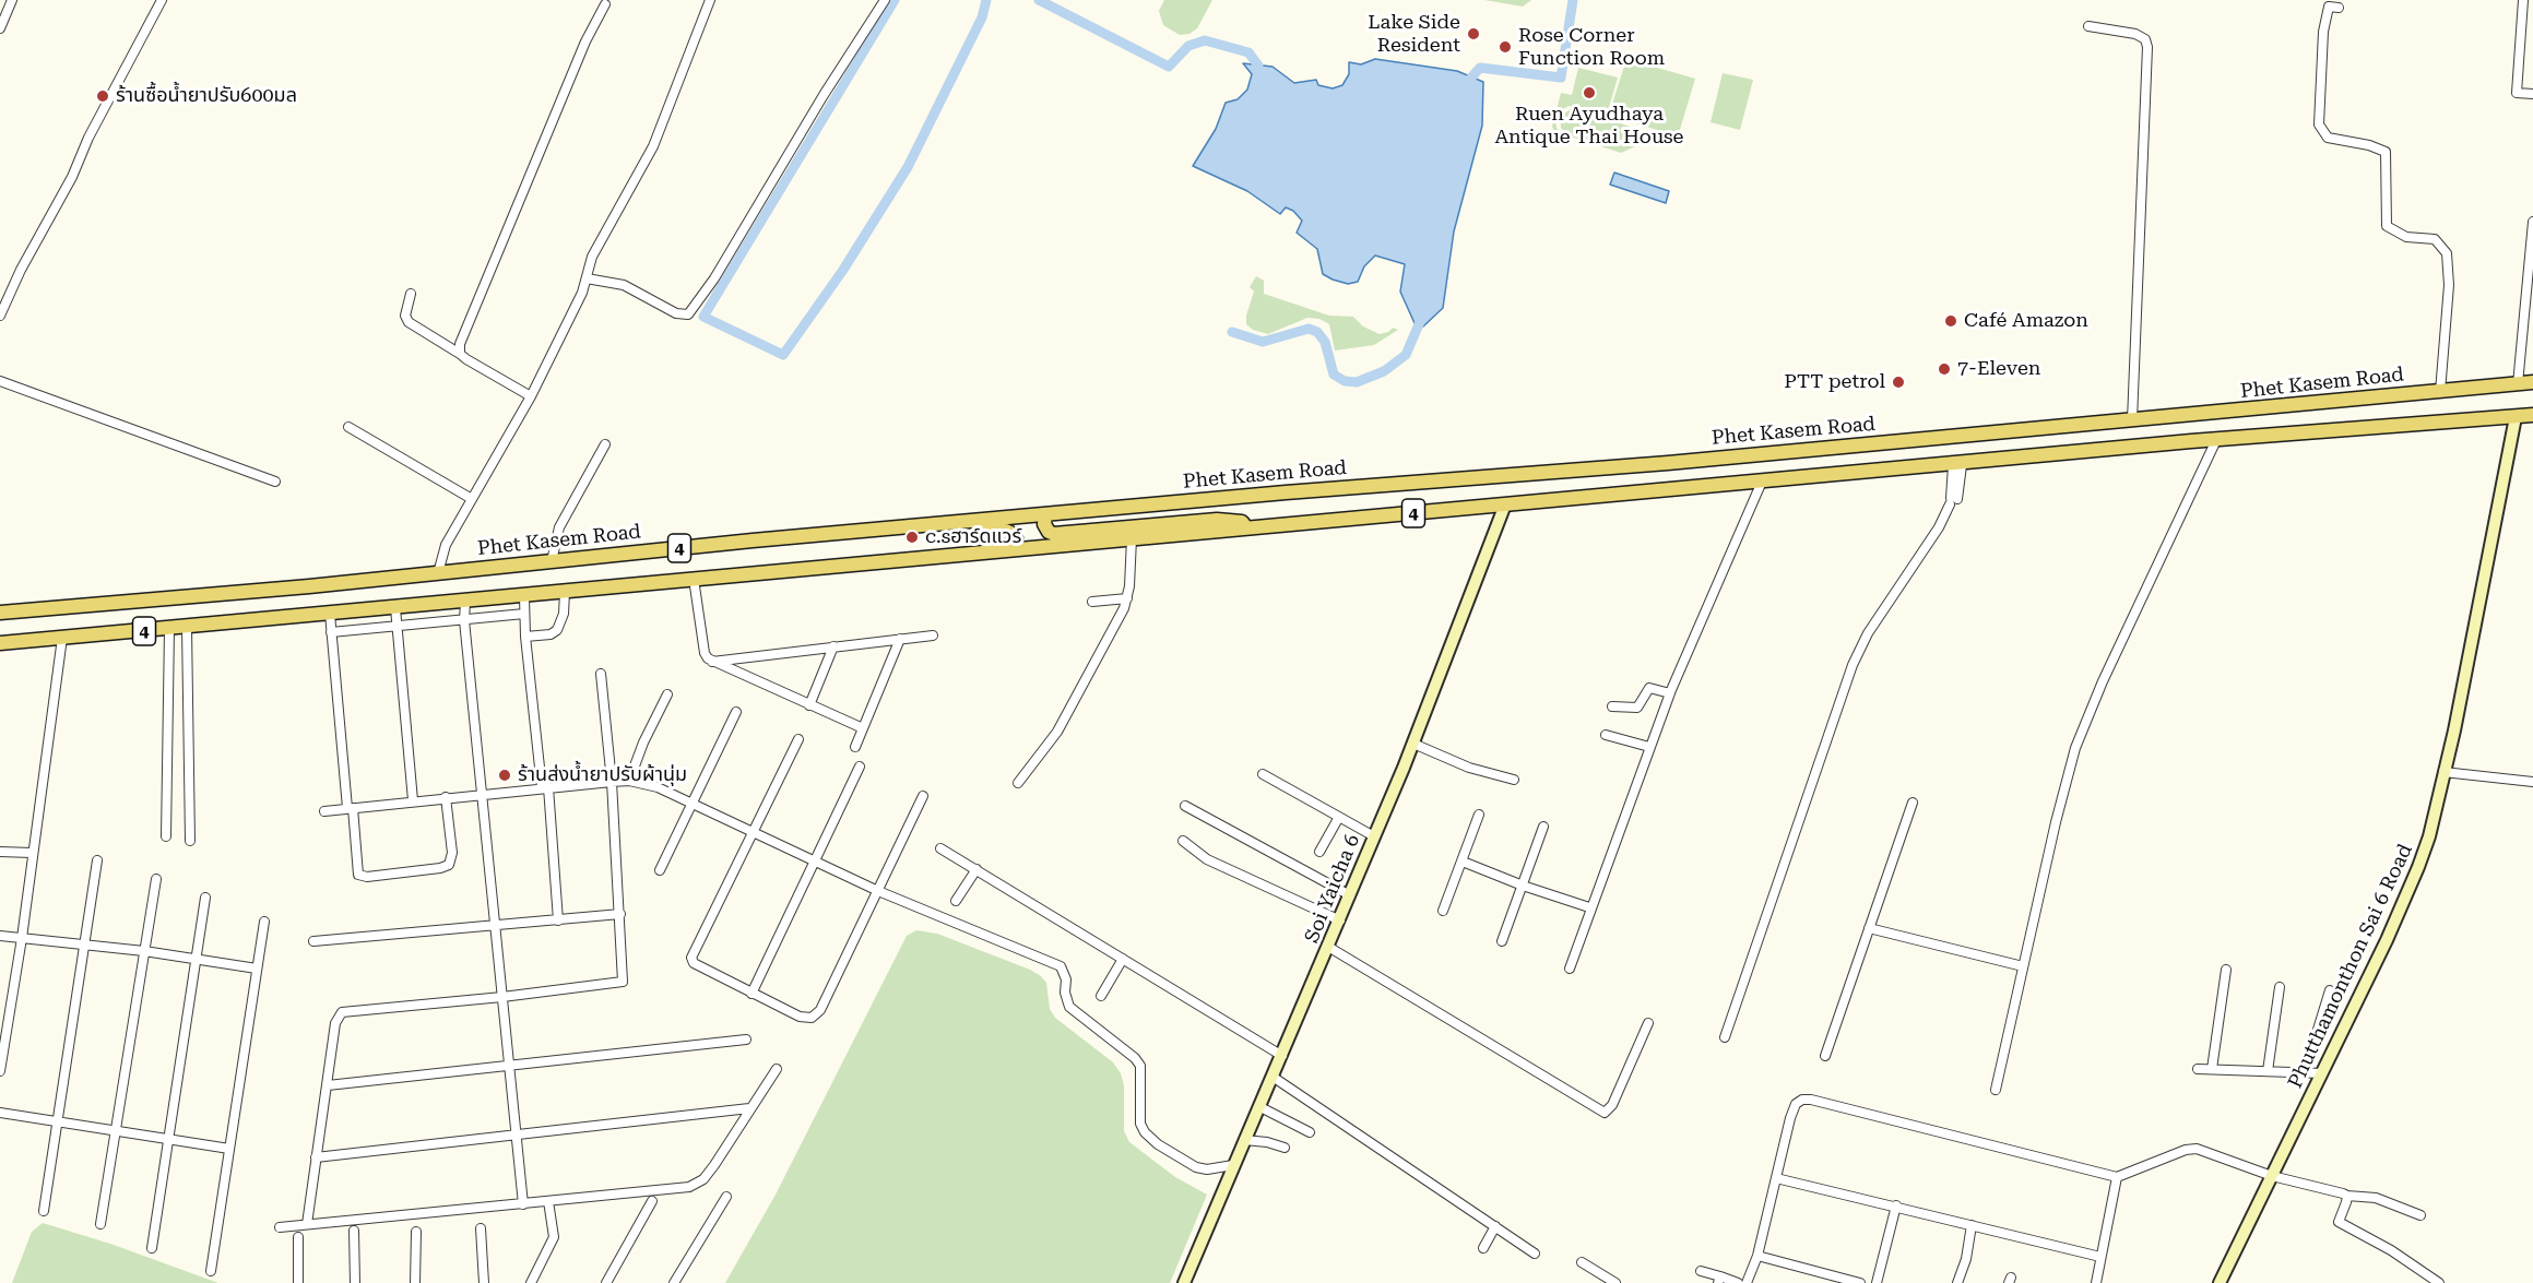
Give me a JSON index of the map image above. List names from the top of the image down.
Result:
{
  "streets": {
    "main road": [
      "Phet Kasem Road",
      "4",
      "Soi Yaicha 6",
      "Phutthamonthon Sai 6 Road"
    ]
  },
  "crossings": [
    ["4", "Soi Yaicha 6"],
    ["4", "Phutthamonthon Sai 6 Road"]
  ],
  "places": [
    "Lake Side Resident",
    "Rose Corner Function Room",
    "Ruen Ayudhaya Antique Thai House",
    "ร้านซื้อน้ำยาปรับ600มล",
    "Café Amazon",
    "7-Eleven",
    "PTT petrol",
    "c.sฮาร์ดแวร์",
    "ร้านส่งน้ำยาปรับผ้านุ่ม"
  ]
}
